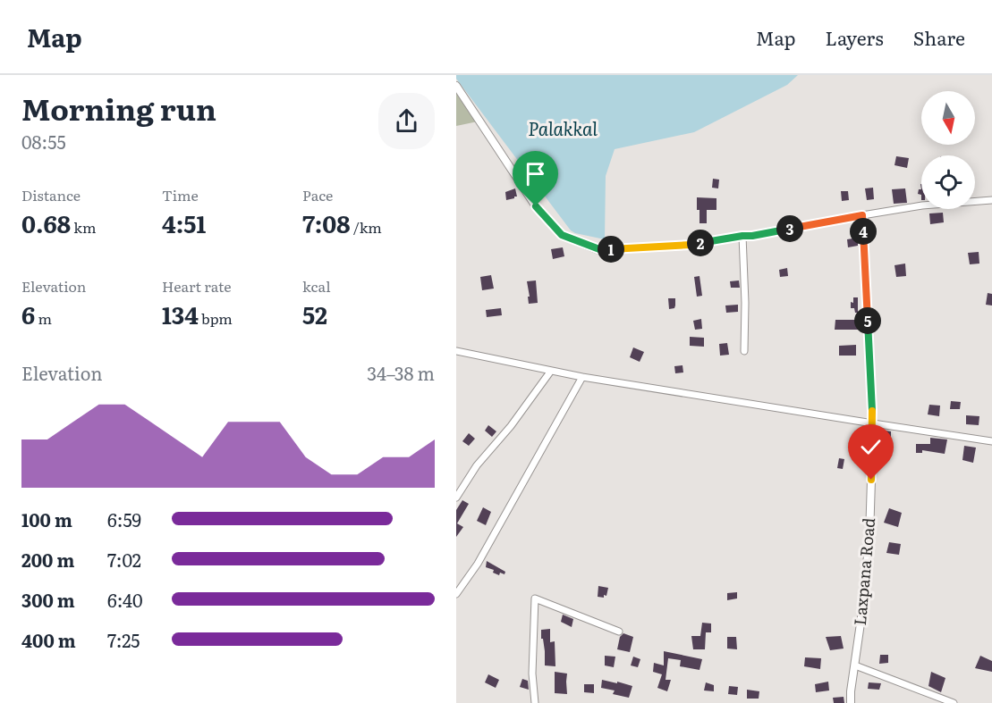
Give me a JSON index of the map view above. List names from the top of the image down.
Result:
{
  "streets": {
    "street": ["Laxpana Road"]
  },
  "water": ["Palakkal"],
  "north": "bottom",
  "page": {
    "header": "Map",
    "nav": ["Map", "Layers", "Share"],
    "heading": ["Morning run", "08:55"],
    "stats": [
      ["Distance", "0.68 km"],
      ["Time", "4:51"],
      ["Pace", "7:08 /km"],
      ["Elevation", "6 m"],
      ["Heart rate", "134 bpm"],
      ["kcal", "52"]
    ],
    "pins": [
      "3",
      "4",
      "2",
      "1",
      "5"
    ],
    "chart": ["Elevation", "34–38 m"],
    "list": [
      {
        "name": "100 m",
        "note": "6:59"
      },
      {
        "name": "200 m",
        "note": "7:02"
      },
      {
        "name": "300 m",
        "note": "6:40"
      },
      {
        "name": "400 m",
        "note": "7:25"
      }
    ]
  }
}
